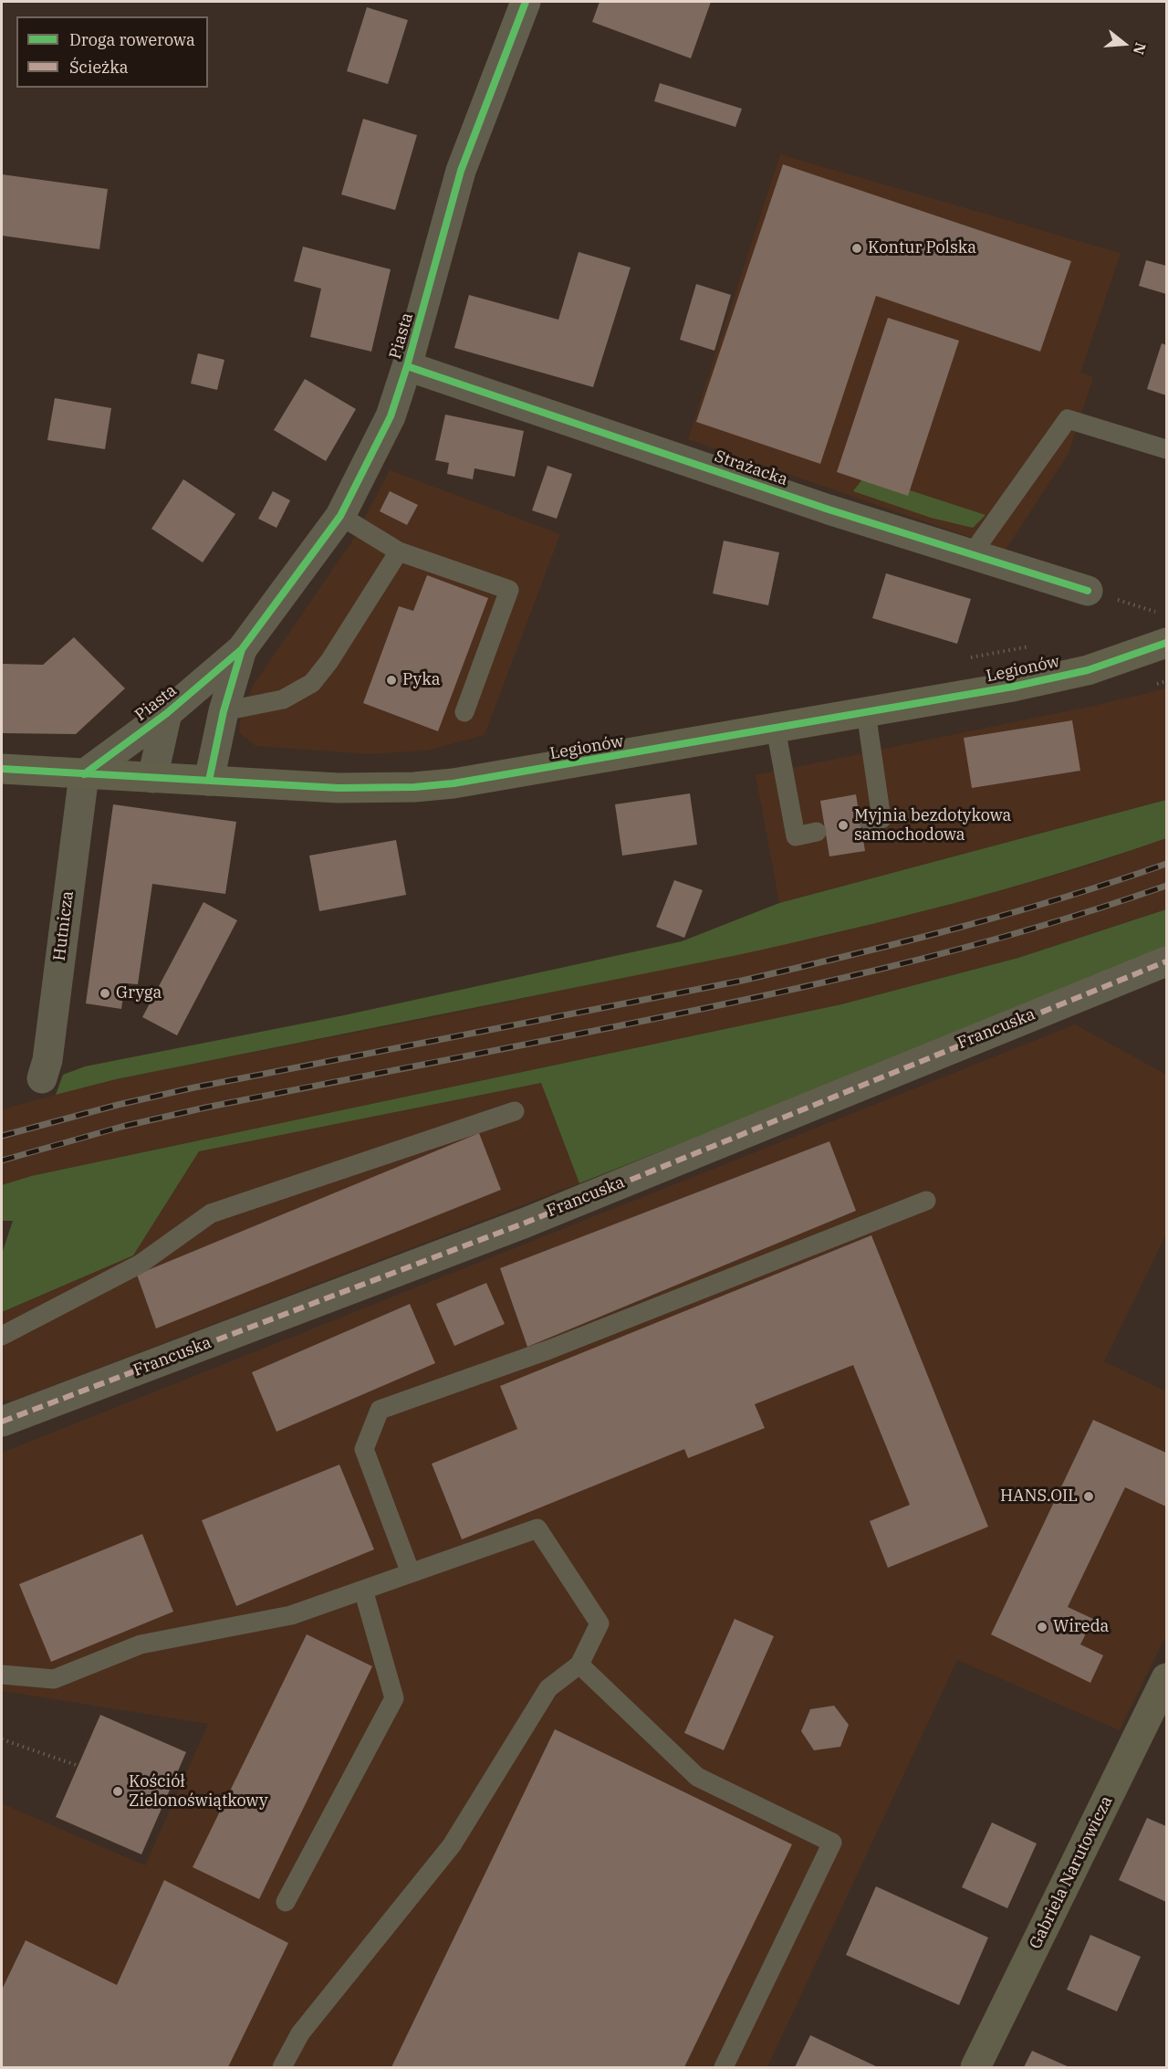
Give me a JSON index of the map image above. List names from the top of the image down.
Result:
{
  "streets": {
    "street": [
      "Piasta",
      "Strażacka",
      "Legionów",
      "Hutnicza",
      "Francuska",
      "Gabriela Narutowicza"
    ]
  },
  "crossings": [
    ["Piasta", "Strażacka"],
    ["Piasta", "Legionów"],
    ["Piasta", "Hutnicza"],
    ["Legionów", "Hutnicza"]
  ],
  "places": [
    "Kontur Polska",
    "Pyka",
    "Myjnia bezdotykowa samochodowa",
    "Gryga",
    "HANS.OIL",
    "Wireda",
    "Kościół Zielonoświątkowy"
  ],
  "legend": ["Droga rowerowa", "Ścieżka"],
  "north": "right"
}
